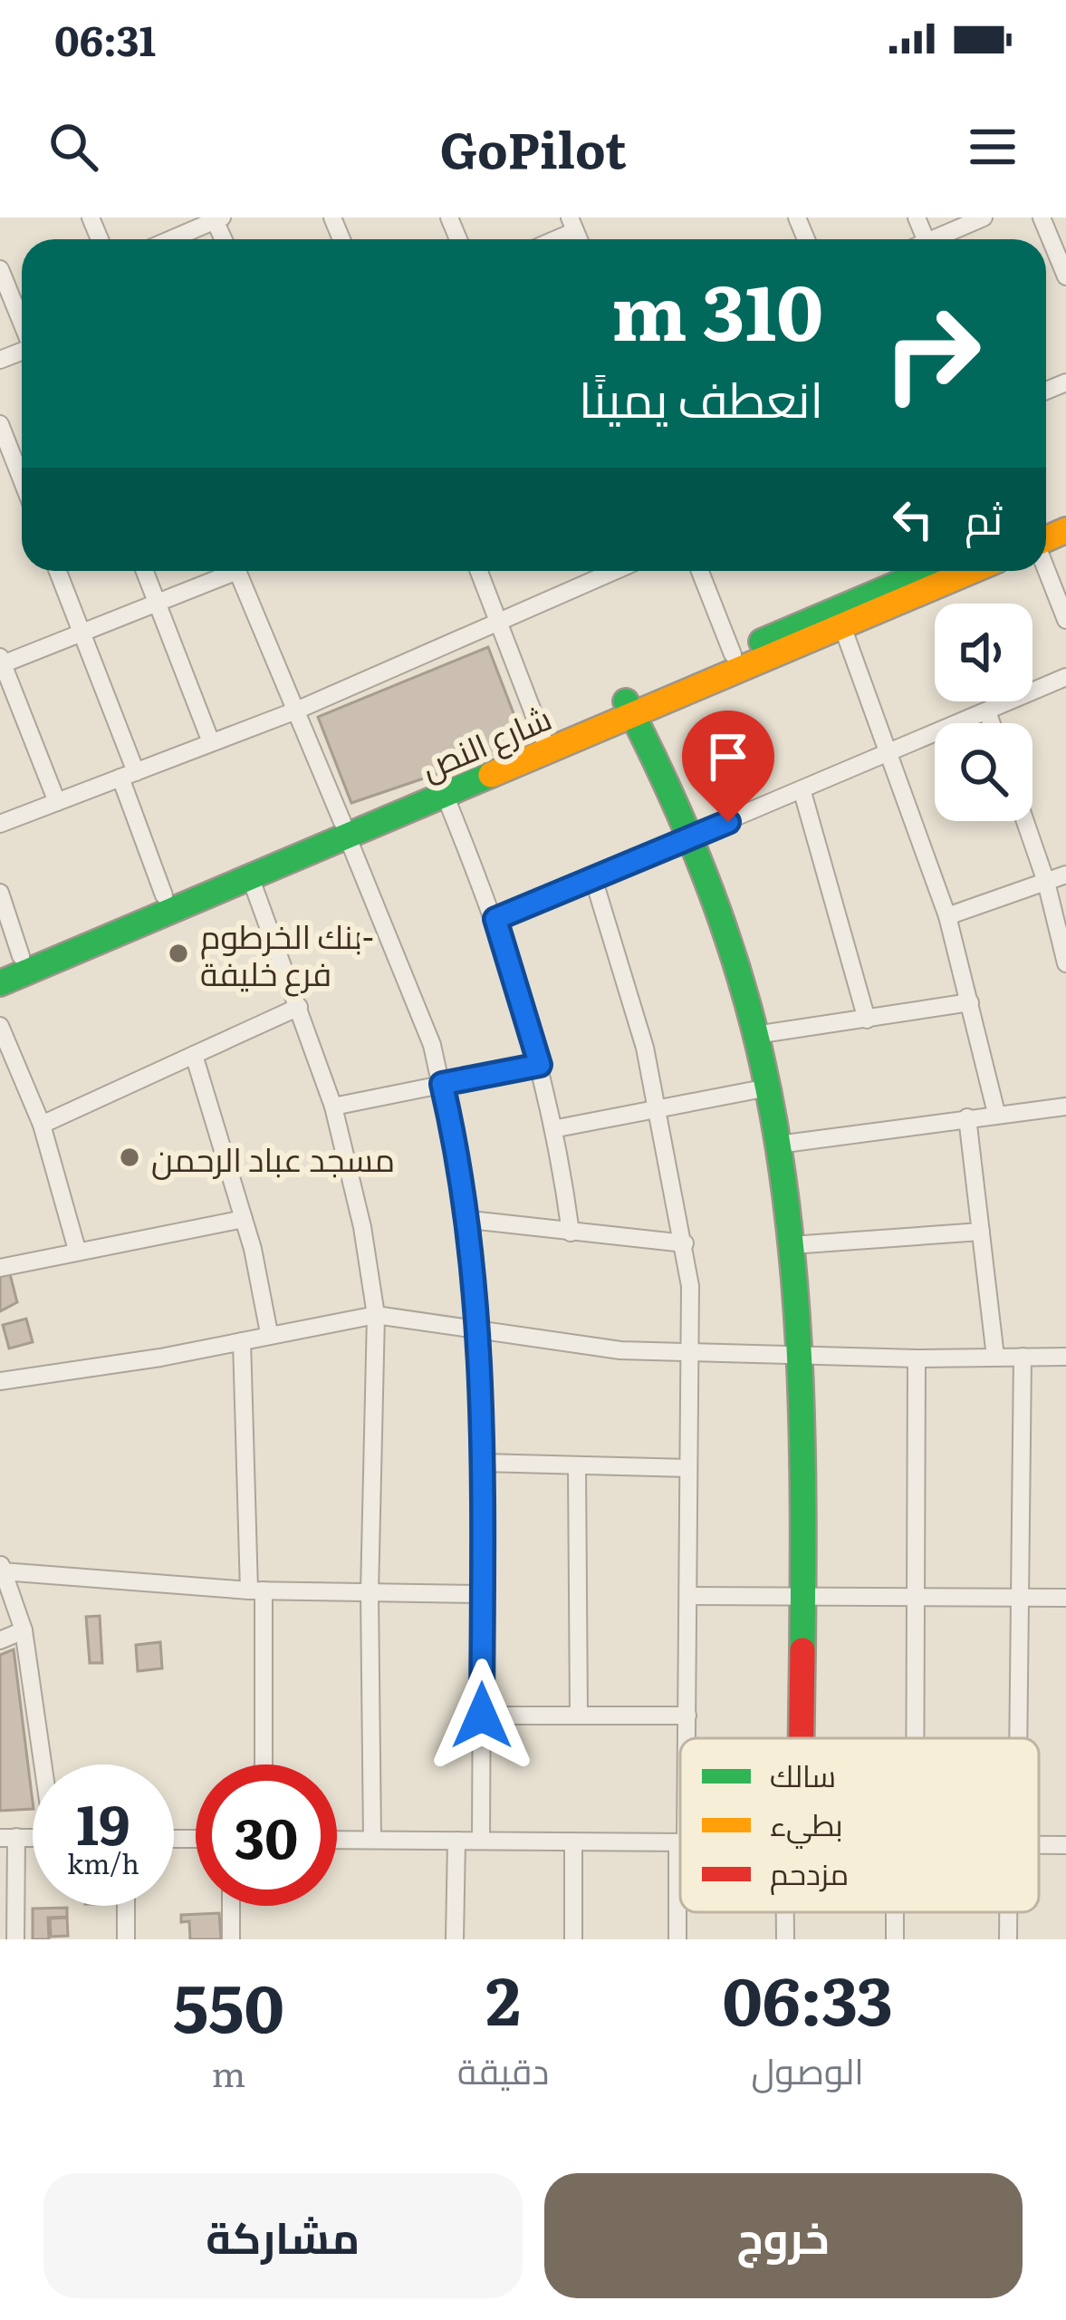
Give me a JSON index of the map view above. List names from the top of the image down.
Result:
{
  "streets": {
    "main road": ["شارع النص"]
  },
  "places": ["بنك الخرطوم- فرع خليفة", "مسجد عباد الرحمن"],
  "legend": ["سالك", "بطيء", "مزدحم"],
  "page": {
    "status": "06:31",
    "header": "GoPilot",
    "turn": ["310 m", "انعطف يمينًا"],
    "then": "ثم",
    "speed": "19 km/h",
    "limit": "30",
    "eta": [
      "06:33",
      "الوصول",
      "2",
      "دقيقة",
      "550",
      "m"
    ],
    "buttons": ["خروج", "مشاركة"]
  }
}
